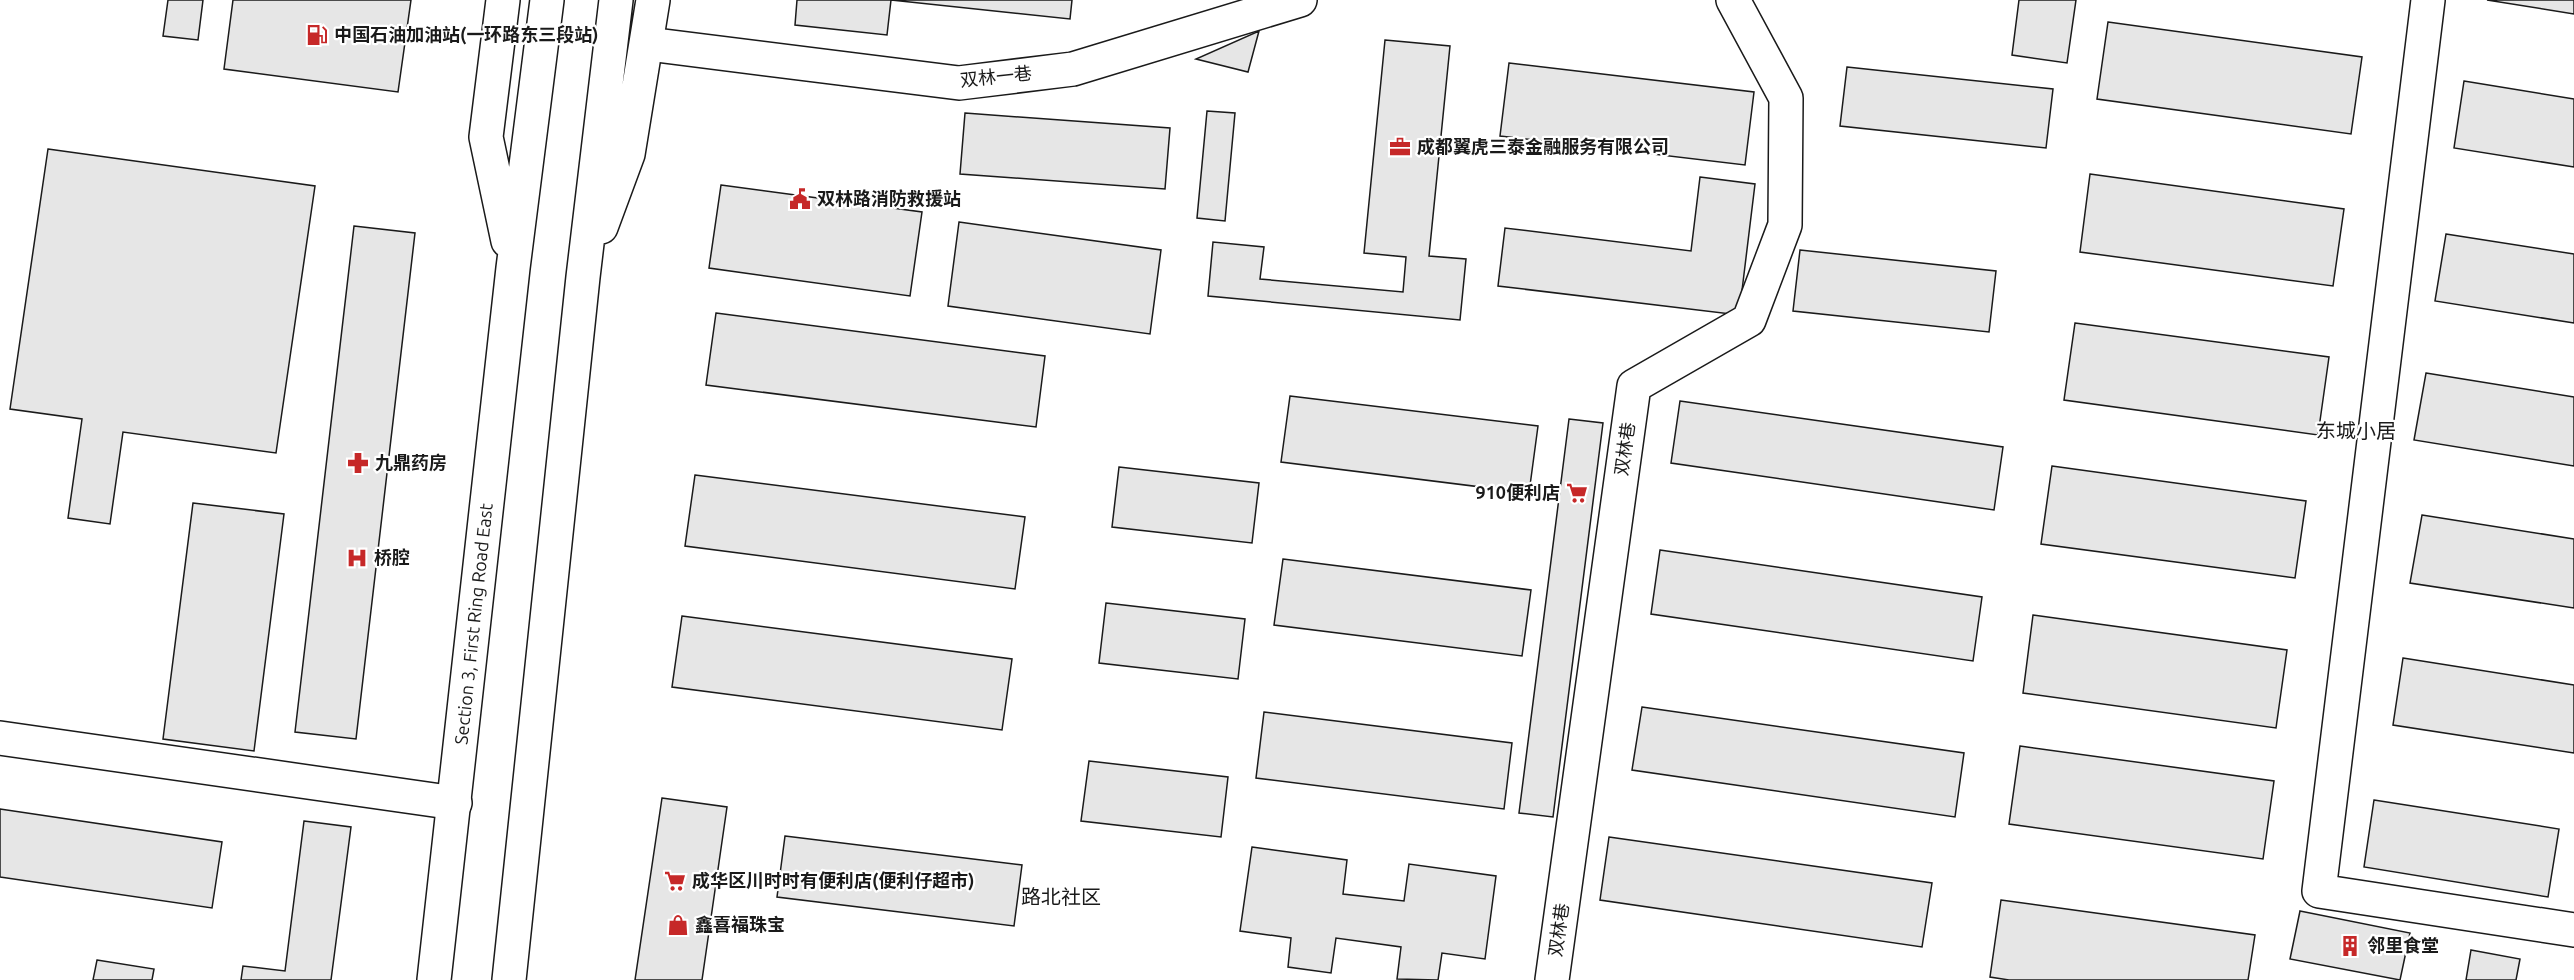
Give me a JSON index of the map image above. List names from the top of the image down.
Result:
{
  "streets": {
    "street": ["双林一巷", "双林巷", "Section 3, First Ring Road East"]
  },
  "districts": ["东城小居", "路北社区"],
  "places": {
    "fuel station": ["中国石油加油站(一环路东三段站)"],
    "office": ["成都翼虎三泰金融服务有限公司"],
    "public building": ["双林路消防救援站"],
    "pharmacy": ["九鼎药房"],
    "supermarket": ["910便利店", "成华区川时时有便利店(便利仔超市)"],
    "hospital": ["桥腔"],
    "shop": ["鑫喜福珠宝"],
    "building": ["邻里食堂"]
  }
}
